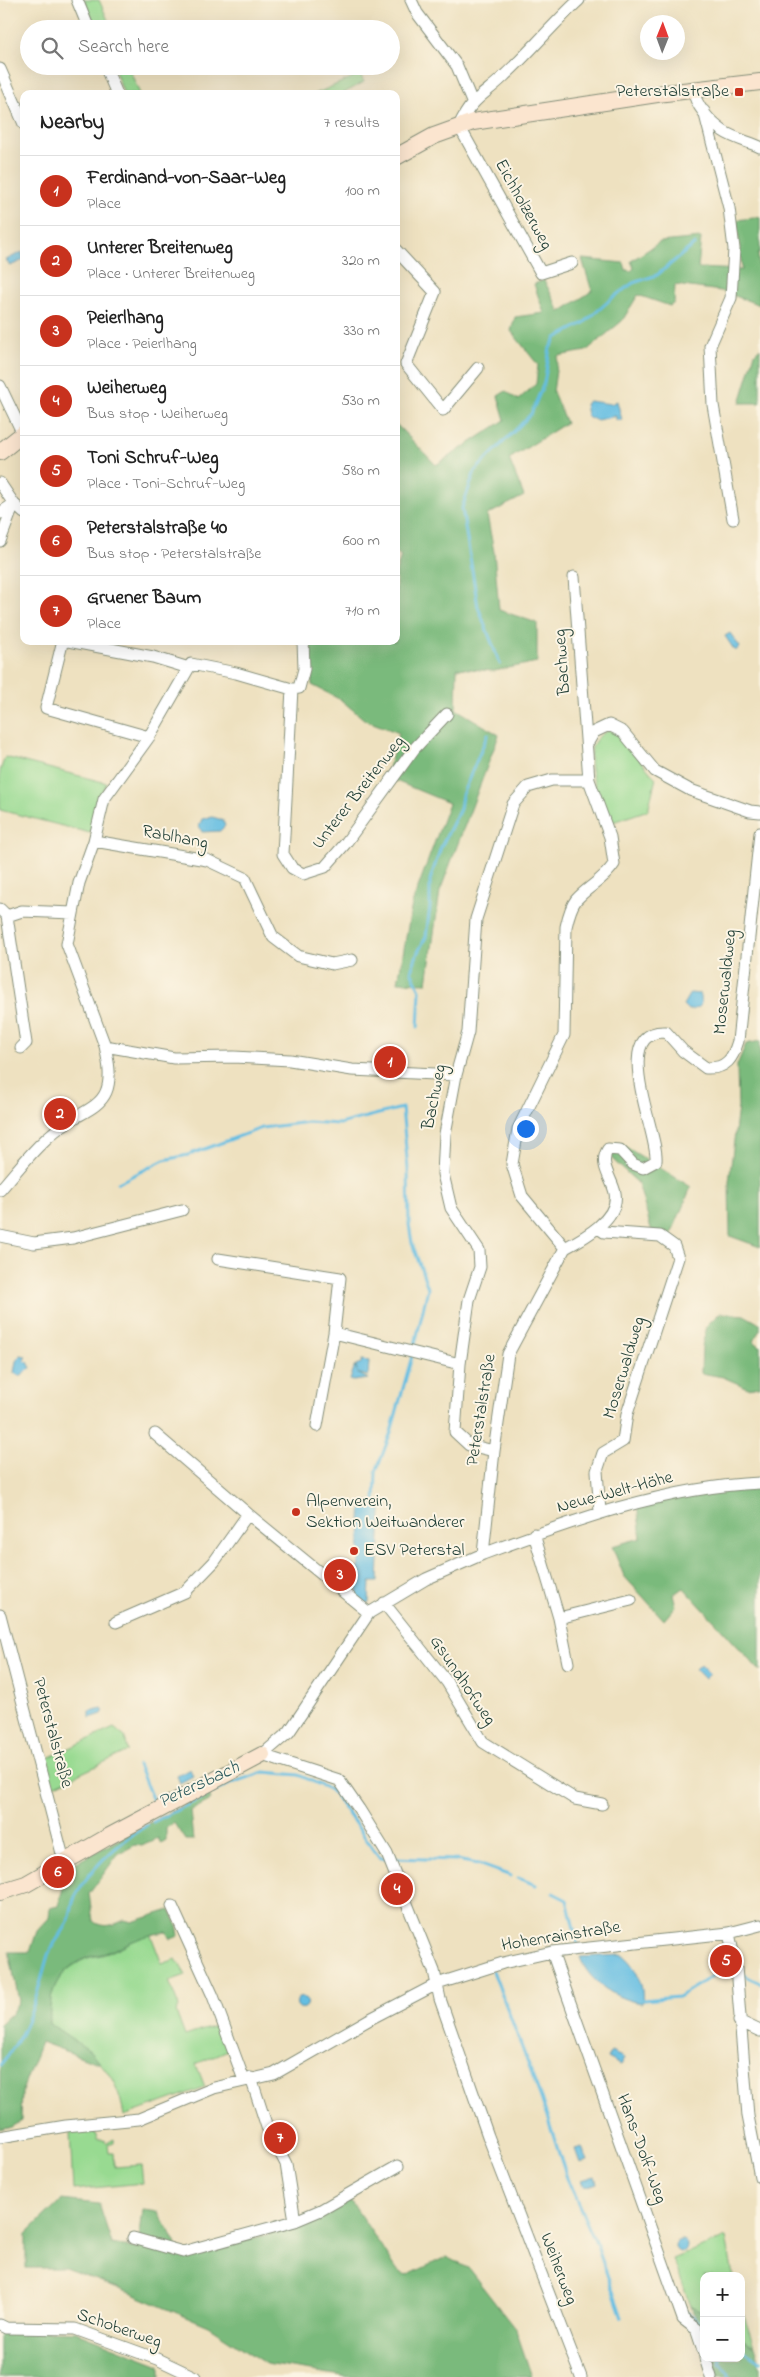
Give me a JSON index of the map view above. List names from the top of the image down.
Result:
{
  "streets": {
    "street": [
      "Eichholzerweg",
      "Bachweg",
      "Unterer Breitenweg",
      "Rablhang",
      "Moserwaldweg",
      "Peterstalstraße",
      "Neue-Welt-Höhe",
      "Gsundhofweg",
      "Hohenrainstraße",
      "Hans-Dolf-Weg",
      "Weiherweg",
      "Schoberweg"
    ]
  },
  "crossings": [
    ["Bachweg", "Peterstalstraße"],
    ["Moserwaldweg", "Peterstalstraße"],
    ["Moserwaldweg", "Neue-Welt-Höhe"],
    ["Peterstalstraße", "Neue-Welt-Höhe"],
    ["Hohenrainstraße", "Hans-Dolf-Weg"],
    ["Hohenrainstraße", "Weiherweg"]
  ],
  "water": ["Petersbach"],
  "places": {
    "transit": ["Peterstalstraße"],
    "other": ["Alpenverein, Sektion Weitwanderer", "ESV Peterstal"]
  },
  "north": "top",
  "page": {
    "search": "Search here",
    "heading": ["Nearby", "7 results"],
    "list": [
      {
        "mark": "1",
        "name": "Ferdinand-von-Saar-Weg",
        "note": "Place",
        "value": "100 m"
      },
      {
        "mark": "2",
        "name": "Unterer Breitenweg",
        "note": "Place · Unterer Breitenweg",
        "value": "320 m"
      },
      {
        "mark": "3",
        "name": "Peierlhang",
        "note": "Place · Peierlhang",
        "value": "330 m"
      },
      {
        "mark": "4",
        "name": "Weiherweg",
        "note": "Bus stop · Weiherweg",
        "value": "530 m"
      },
      {
        "mark": "5",
        "name": "Toni Schruf-Weg",
        "note": "Place · Toni-Schruf-Weg",
        "value": "580 m"
      },
      {
        "mark": "6",
        "name": "Peterstalstraße 40",
        "note": "Bus stop · Peterstalstraße",
        "value": "600 m"
      },
      {
        "mark": "7",
        "name": "Gruener Baum",
        "note": "Place",
        "value": "710 m"
      }
    ],
    "pins": [
      "1",
      "2",
      "3",
      "6",
      "4",
      "5",
      "7"
    ],
    "map_buttons": ["+", "−"]
  }
}
